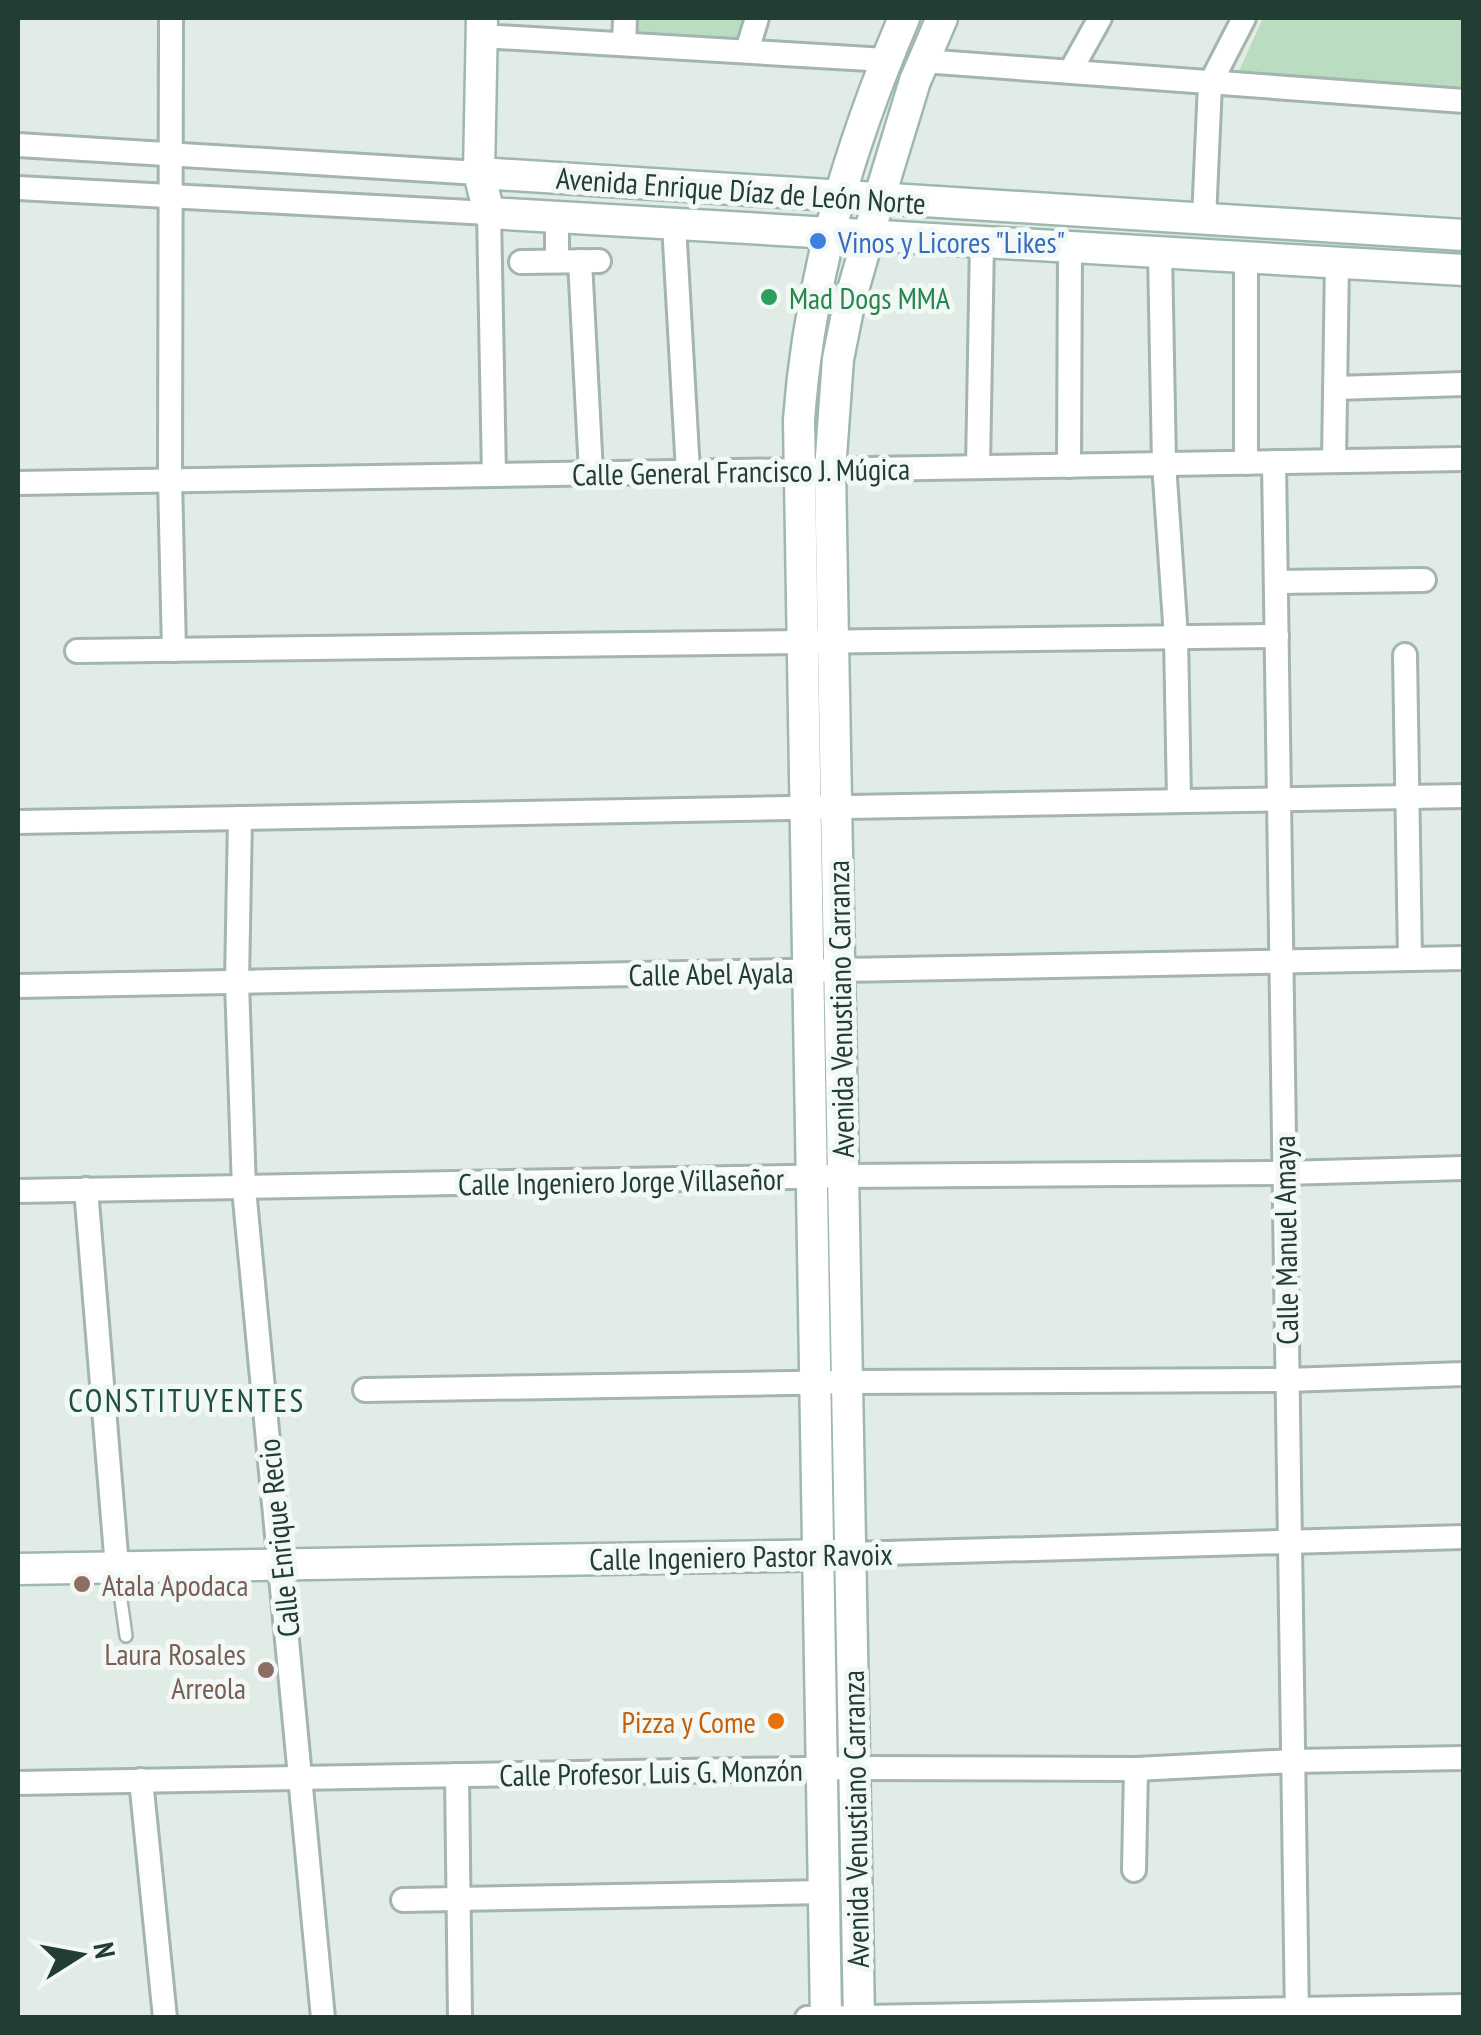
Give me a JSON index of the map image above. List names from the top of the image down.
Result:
{
  "streets": {
    "street": [
      "Avenida Enrique Díaz de León Norte",
      "Calle General Francisco J. Múgica",
      "Calle Abel Ayala",
      "Avenida Venustiano Carranza",
      "Calle Ingeniero Jorge Villaseñor",
      "Calle Manuel Amaya",
      "Calle Enrique Recio",
      "Calle Ingeniero Pastor Ravoix",
      "Calle Profesor Luis G. Monzón"
    ]
  },
  "crossings": [
    ["Avenida Enrique Díaz de León Norte", "Avenida Venustiano Carranza"],
    ["Calle General Francisco J. Múgica", "Avenida Venustiano Carranza"],
    ["Calle General Francisco J. Múgica", "Calle Manuel Amaya"],
    ["Calle Abel Ayala", "Avenida Venustiano Carranza"],
    ["Calle Abel Ayala", "Calle Manuel Amaya"],
    ["Calle Abel Ayala", "Calle Enrique Recio"],
    ["Avenida Venustiano Carranza", "Calle Ingeniero Jorge Villaseñor"],
    ["Avenida Venustiano Carranza", "Calle Ingeniero Pastor Ravoix"],
    ["Avenida Venustiano Carranza", "Calle Profesor Luis G. Monzón"],
    ["Calle Ingeniero Jorge Villaseñor", "Calle Manuel Amaya"],
    ["Calle Ingeniero Jorge Villaseñor", "Calle Enrique Recio"],
    ["Calle Manuel Amaya", "Calle Ingeniero Pastor Ravoix"],
    ["Calle Manuel Amaya", "Calle Profesor Luis G. Monzón"],
    ["Calle Enrique Recio", "Calle Ingeniero Pastor Ravoix"],
    ["Calle Enrique Recio", "Calle Profesor Luis G. Monzón"]
  ],
  "districts": ["CONSTITUYENTES"],
  "places": [
    "Vinos y Licores \"Likes\"",
    "Mad Dogs MMA",
    "Atala Apodaca",
    "Laura Rosales Arreola",
    "Pizza y Come"
  ],
  "north": "right"
}
